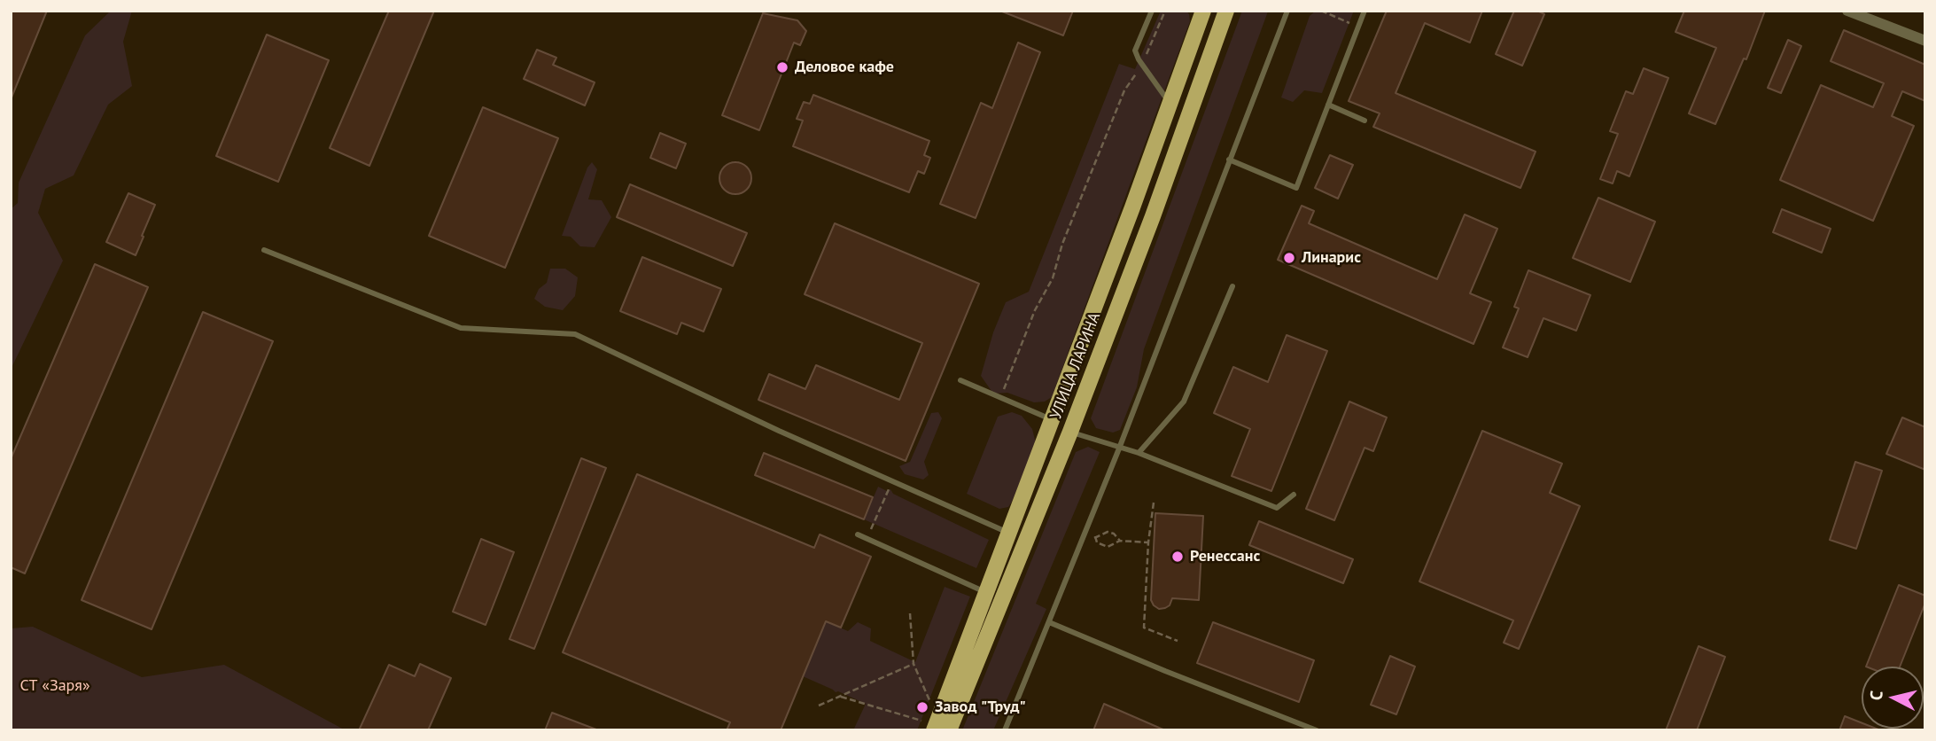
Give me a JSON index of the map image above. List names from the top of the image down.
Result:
{
  "streets": {
    "main road": ["УЛИЦА ЛАРИНА"]
  },
  "parks": ["СТ «Заря»"],
  "places": [
    "Деловое кафе",
    "Линарис",
    "Ренессанс",
    "Завод \"Труд\""
  ],
  "north": "left"
}
